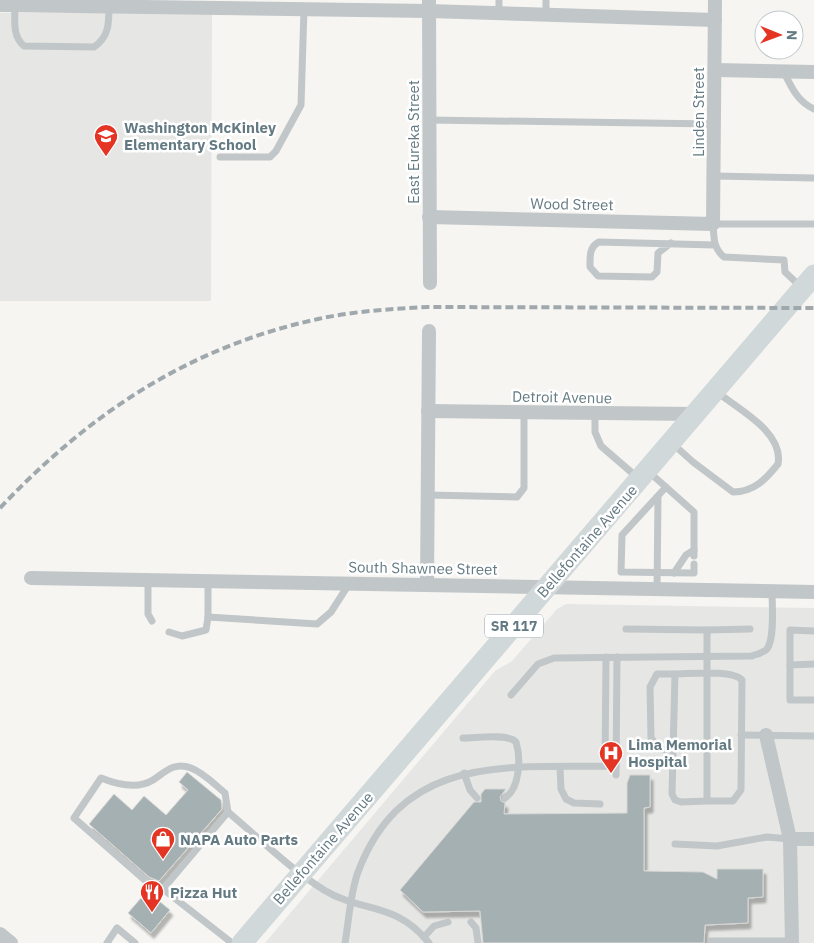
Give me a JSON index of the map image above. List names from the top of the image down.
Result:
{
  "streets": {
    "main road": ["Bellefontaine Avenue", "SR 117"],
    "street": [
      "Linden Street",
      "East Eureka Street",
      "Wood Street",
      "Detroit Avenue",
      "South Shawnee Street"
    ]
  },
  "crossings": [
    ["Linden Street", "Wood Street"],
    ["East Eureka Street", "Wood Street"],
    ["Detroit Avenue", "Bellefontaine Avenue"],
    ["Bellefontaine Avenue", "South Shawnee Street"]
  ],
  "places": {
    "school or university": ["Washington McKinley Elementary School"],
    "hospital": ["Lima Memorial Hospital"],
    "shop": ["NAPA Auto Parts"],
    "restaurant": ["Pizza Hut"]
  },
  "north": "right"
}
